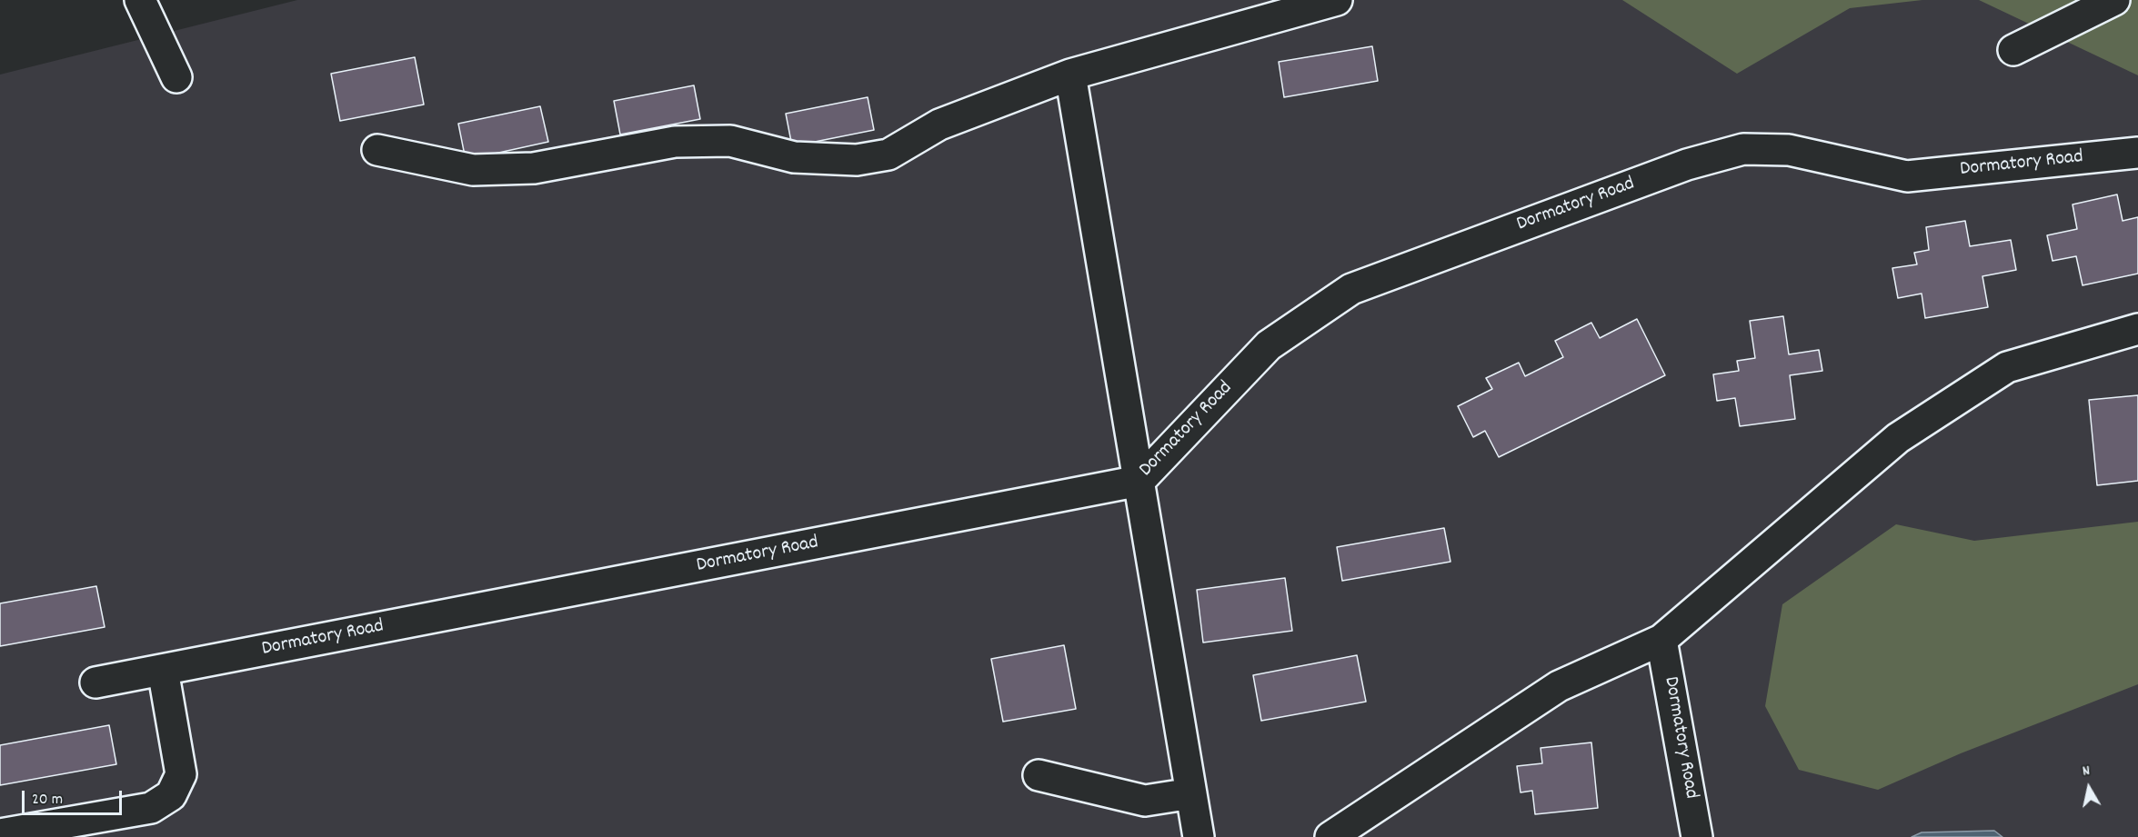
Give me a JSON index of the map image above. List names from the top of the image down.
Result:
{
  "streets": {
    "street": ["Dormatory Road"]
  },
  "scale_bar": "20 m",
  "north": "top"
}
